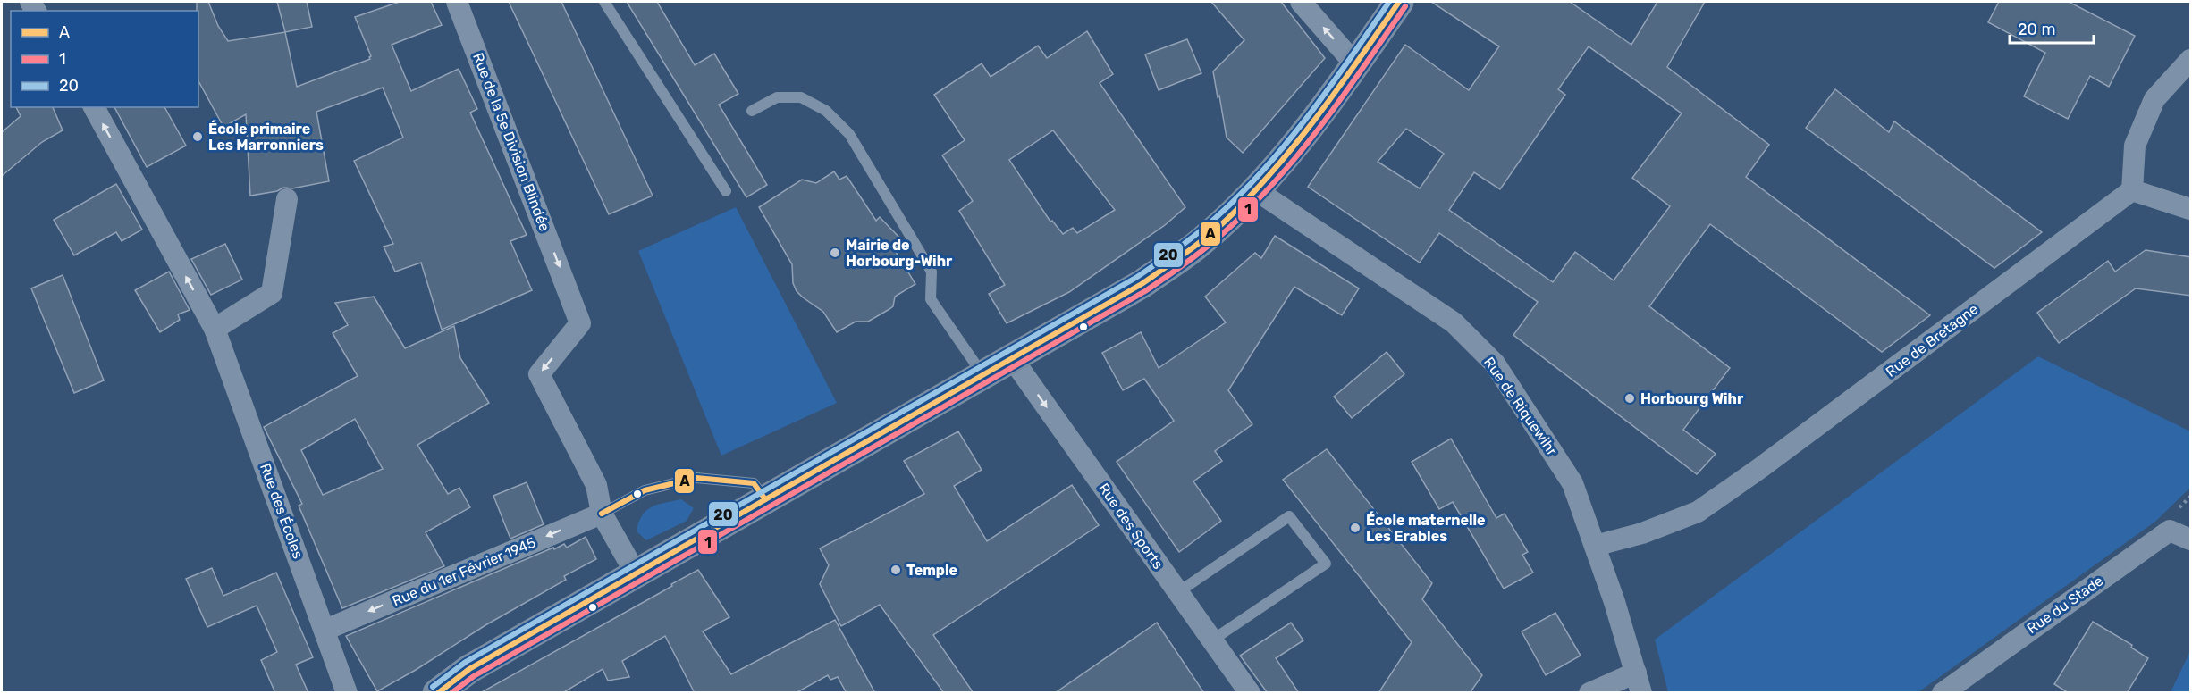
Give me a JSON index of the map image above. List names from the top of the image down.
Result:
{
  "streets": {
    "street": [
      "Rue de la 5e Division Blindée",
      "Rue de Bretagne",
      "Rue de Riquewihr",
      "Rue des Écoles",
      "Rue des Sports",
      "Rue du 1er Février 1945",
      "Rue du Stade"
    ]
  },
  "crossings": [
    ["Rue de la 5e Division Blindée", "Rue du 1er Février 1945"],
    ["Rue de Bretagne", "Rue de Riquewihr"],
    ["Rue des Écoles", "Rue du 1er Février 1945"]
  ],
  "one_way": [
    "Rue de la 5e Division Blindée",
    "Rue des Écoles",
    "Rue des Sports",
    "Rue du 1er Février 1945"
  ],
  "places": [
    "École primaire Les Marronniers",
    "Mairie de Horbourg-Wihr",
    "Horbourg Wihr",
    "École maternelle Les Erables",
    "Temple"
  ],
  "lines": ["transit line A", "transit line 20", "transit line 1"],
  "legend": ["A", "1", "20"],
  "scale_bar": "20 m"
}
